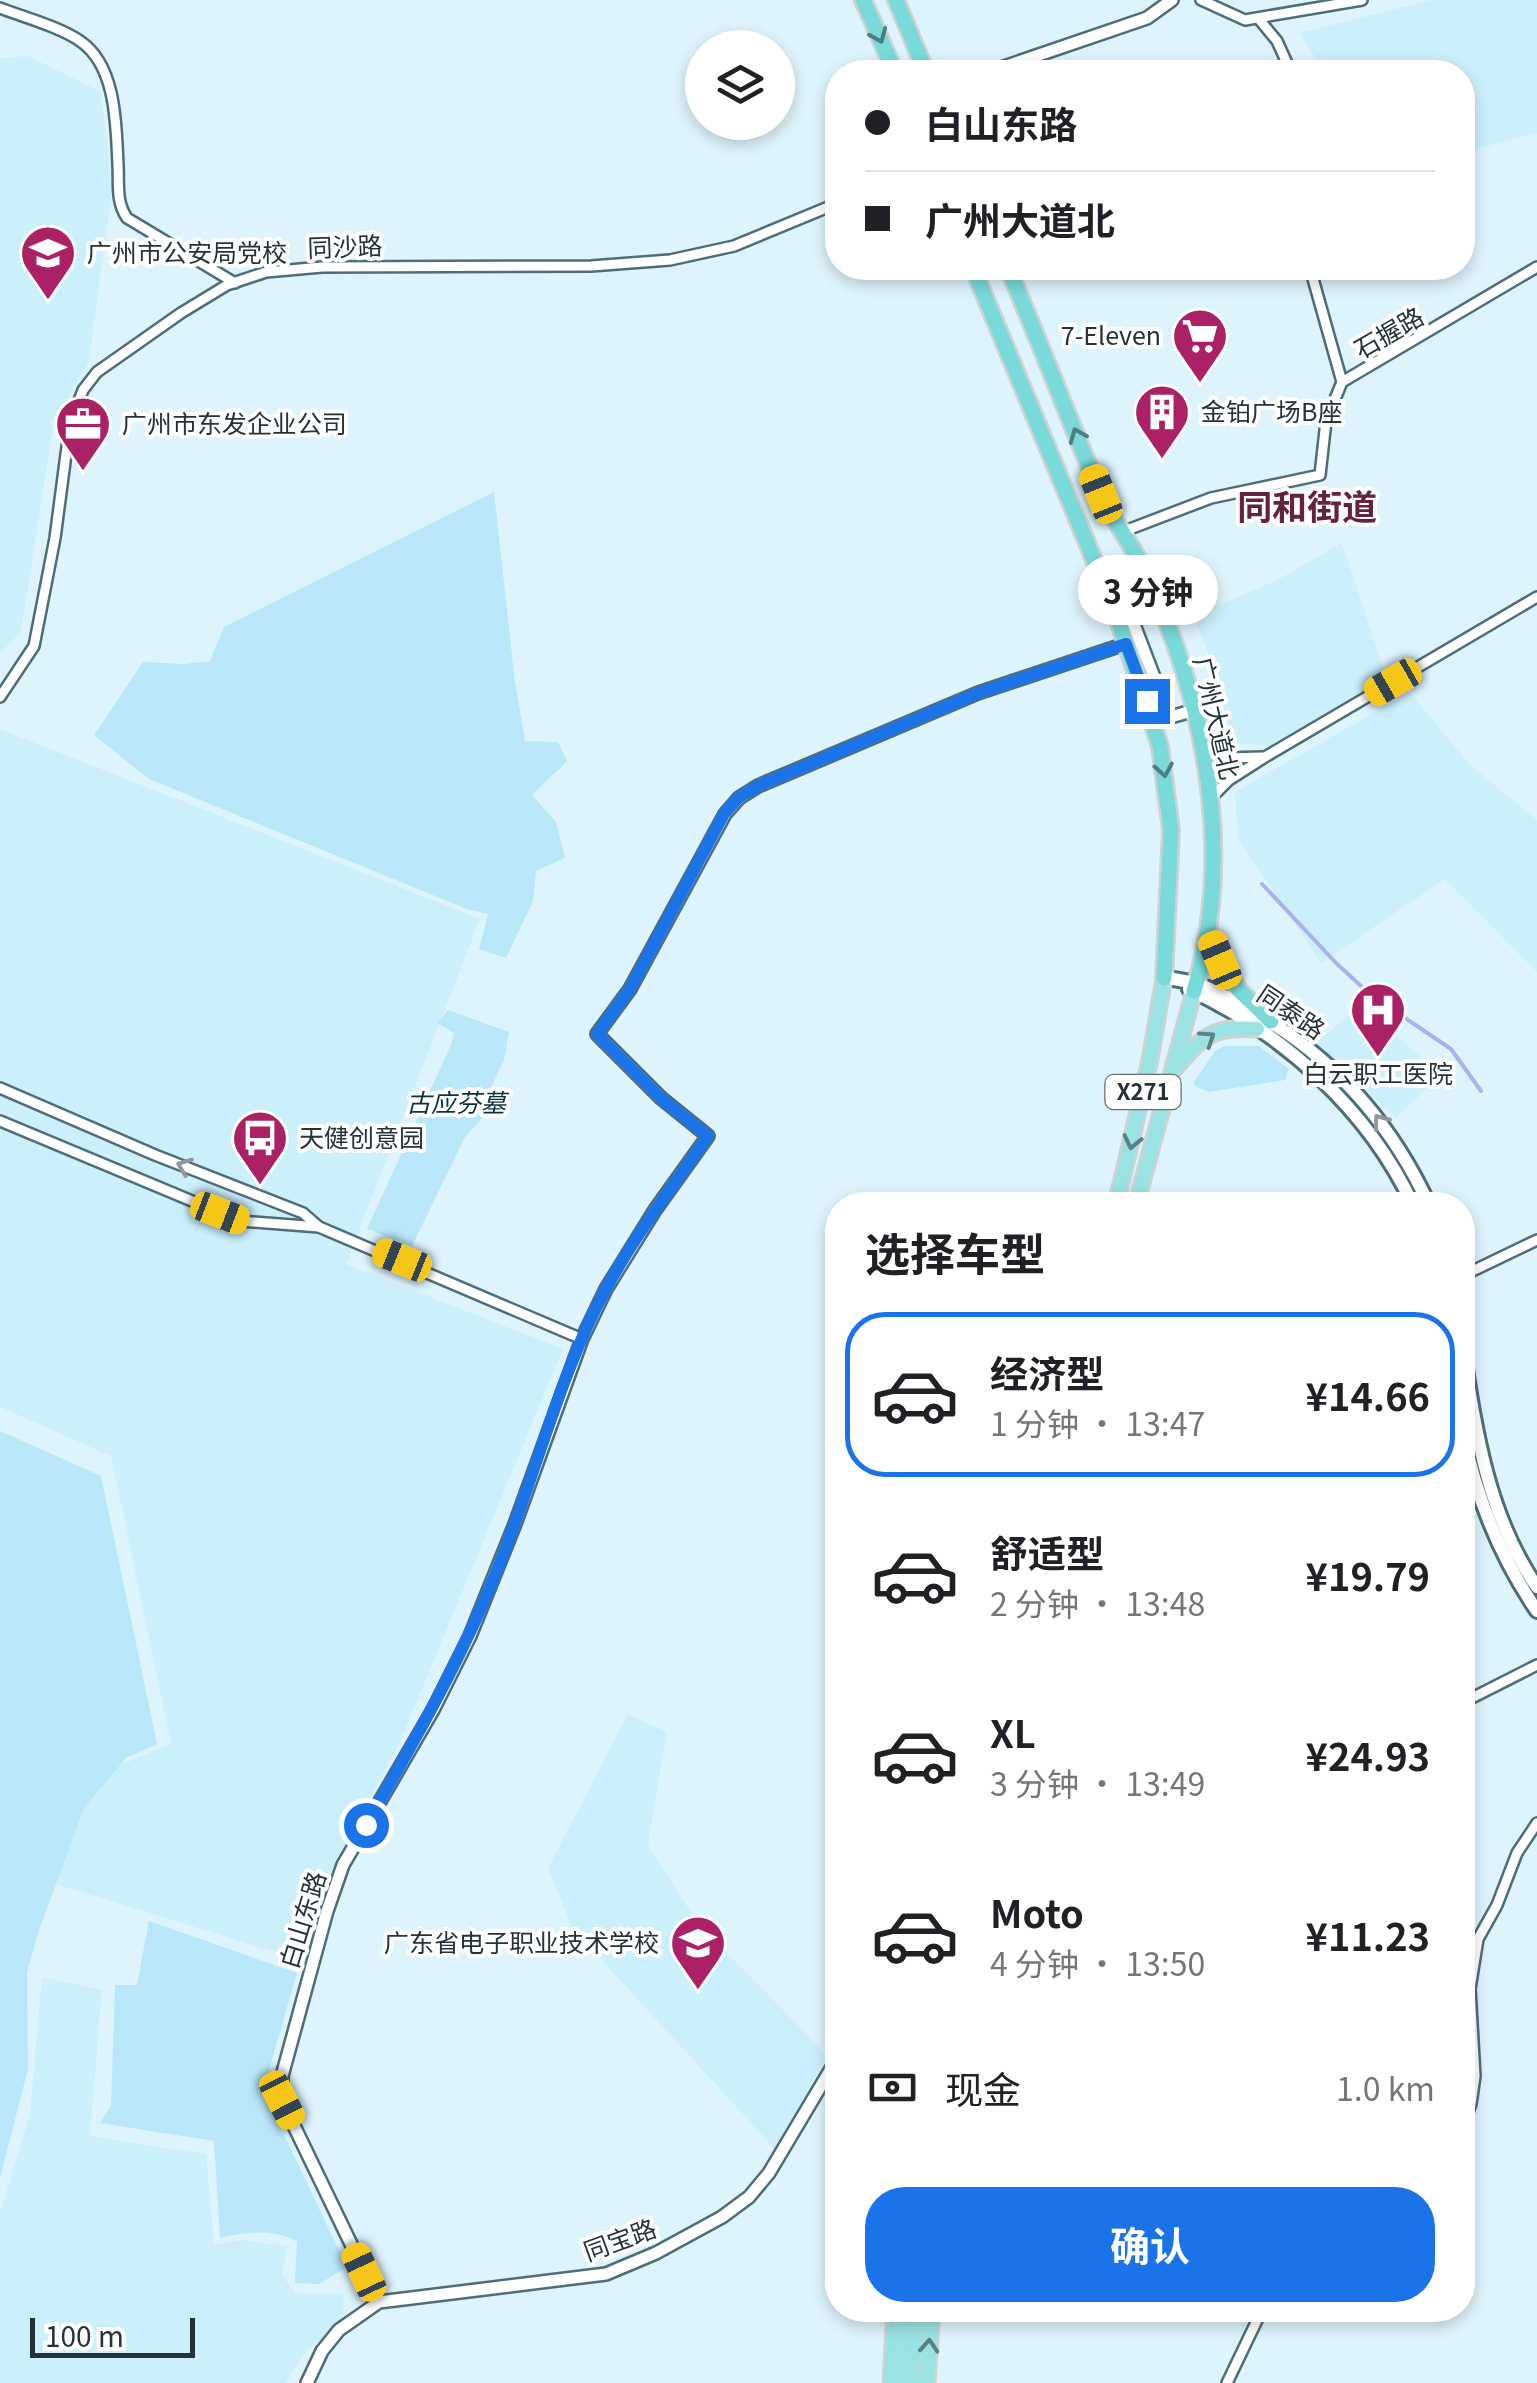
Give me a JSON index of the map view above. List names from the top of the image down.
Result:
{
  "streets": {
    "highway": ["广州大道北", "X271"],
    "main road": ["同泰路"],
    "street": [
      "同沙路",
      "石握路",
      "白山东路",
      "同宝路"
    ]
  },
  "crossings": [
    ["石握路", "广州大道北"],
    ["广州大道北", "同泰路"],
    ["同泰路", "X271"],
    ["白山东路", "同宝路"]
  ],
  "districts": ["同和街道"],
  "parks": ["古应芬墓"],
  "places": {
    "school or university": ["广州市公安局党校", "广东省电子职业技术学校"],
    "supermarket": ["7-Eleven"],
    "building": ["金铂广场B座"],
    "office": ["广州市东发企业公司"],
    "hospital": ["白云职工医院"],
    "bus stop": ["天健创意园"]
  },
  "scale_bar": "100 m",
  "page": {
    "banner": ["白山东路", "广州大道北"],
    "bubble": "3 分钟",
    "heading": "选择车型",
    "list": [
      {
        "name": "经济型",
        "note": "1 分钟 · 13:47",
        "value": "¥14.66"
      },
      {
        "name": "舒适型",
        "note": "2 分钟 · 13:48",
        "value": "¥19.79"
      },
      {
        "name": "XL",
        "note": "3 分钟 · 13:49",
        "value": "¥24.93"
      },
      {
        "name": "Moto",
        "note": "4 分钟 · 13:50",
        "value": "¥11.23"
      }
    ],
    "pay": ["现金", "1.0 km"],
    "buttons": "确认",
    "scale": "100 m"
  }
}
